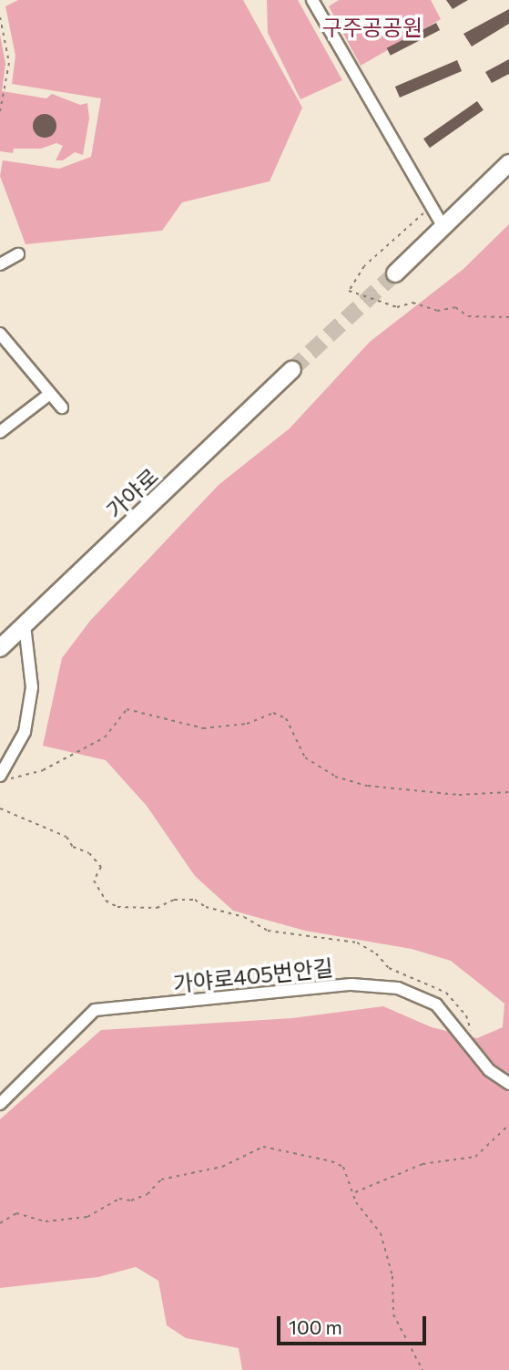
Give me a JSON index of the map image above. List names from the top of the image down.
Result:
{
  "streets": {
    "main road": ["가야로"],
    "street": ["가야로405번안길"]
  },
  "parks": ["구주공공원"],
  "scale_bar": "100 m"
}
